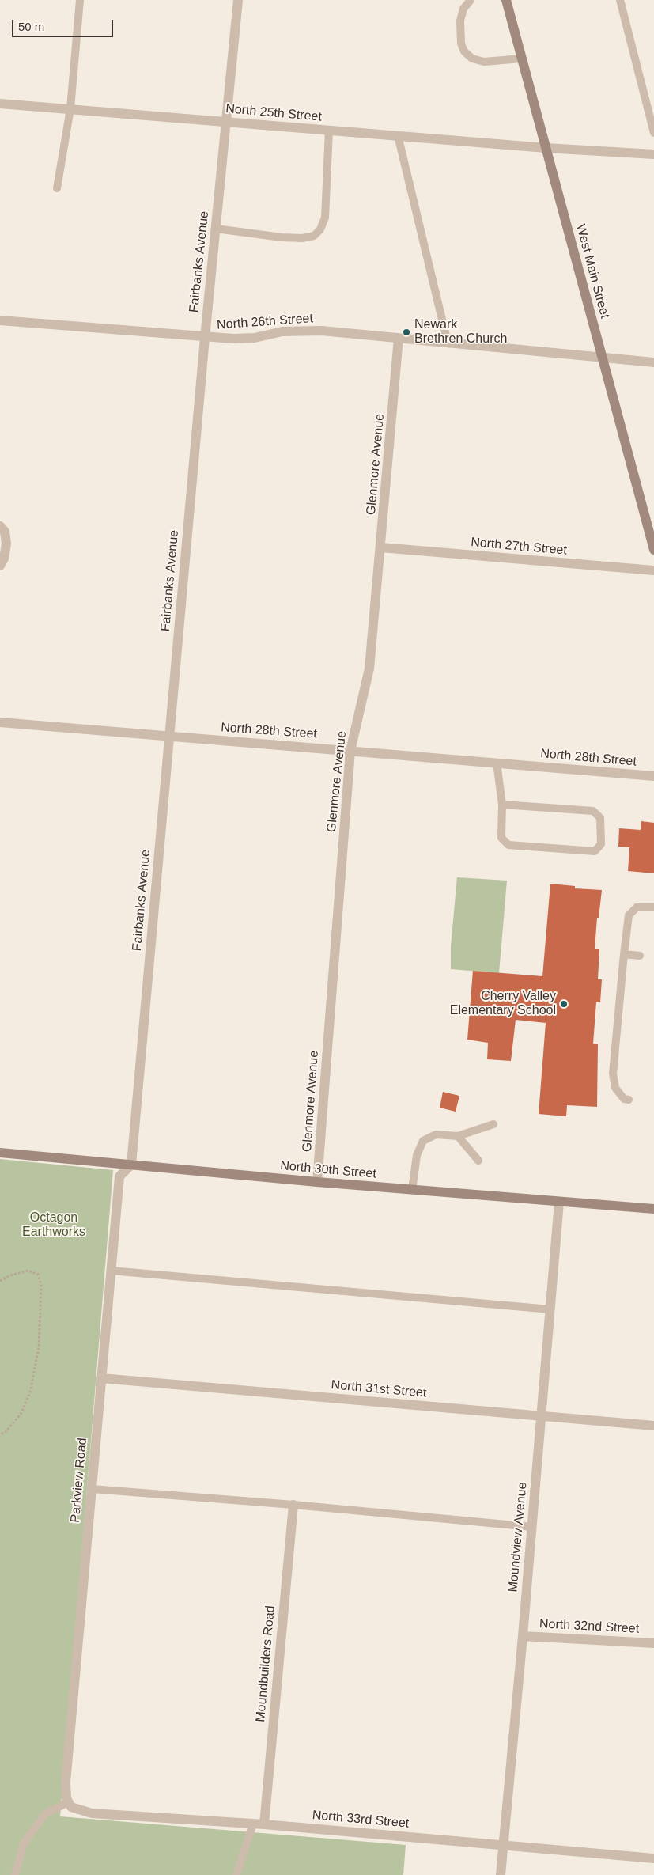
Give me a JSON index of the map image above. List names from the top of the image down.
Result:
{
  "streets": {
    "street": [
      "North 25th Street",
      "Fairbanks Avenue",
      "West Main Street",
      "North 26th Street",
      "Glenmore Avenue",
      "North 27th Street",
      "North 28th Street",
      "North 30th Street",
      "North 31st Street",
      "Parkview Road",
      "Moundview Avenue",
      "North 32nd Street",
      "Moundbuilders Road",
      "North 33rd Street"
    ]
  },
  "crossings": [
    ["North 25th Street", "Fairbanks Avenue"],
    ["North 25th Street", "West Main Street"],
    ["Fairbanks Avenue", "North 26th Street"],
    ["Fairbanks Avenue", "North 28th Street"],
    ["Fairbanks Avenue", "North 30th Street"],
    ["Fairbanks Avenue", "Parkview Road"],
    ["West Main Street", "North 26th Street"],
    ["North 26th Street", "Glenmore Avenue"],
    ["Glenmore Avenue", "North 27th Street"],
    ["Glenmore Avenue", "North 28th Street"],
    ["Glenmore Avenue", "North 30th Street"],
    ["North 30th Street", "Parkview Road"],
    ["North 30th Street", "Moundview Avenue"],
    ["North 31st Street", "Parkview Road"],
    ["North 31st Street", "Moundview Avenue"],
    ["Parkview Road", "North 33rd Street"],
    ["Moundview Avenue", "North 32nd Street"],
    ["Moundview Avenue", "North 33rd Street"],
    ["Moundbuilders Road", "North 33rd Street"]
  ],
  "parks": ["Octagon Earthworks"],
  "places": ["Newark Brethren Church", "Cherry Valley Elementary School"],
  "scale_bar": "50 m"
}
